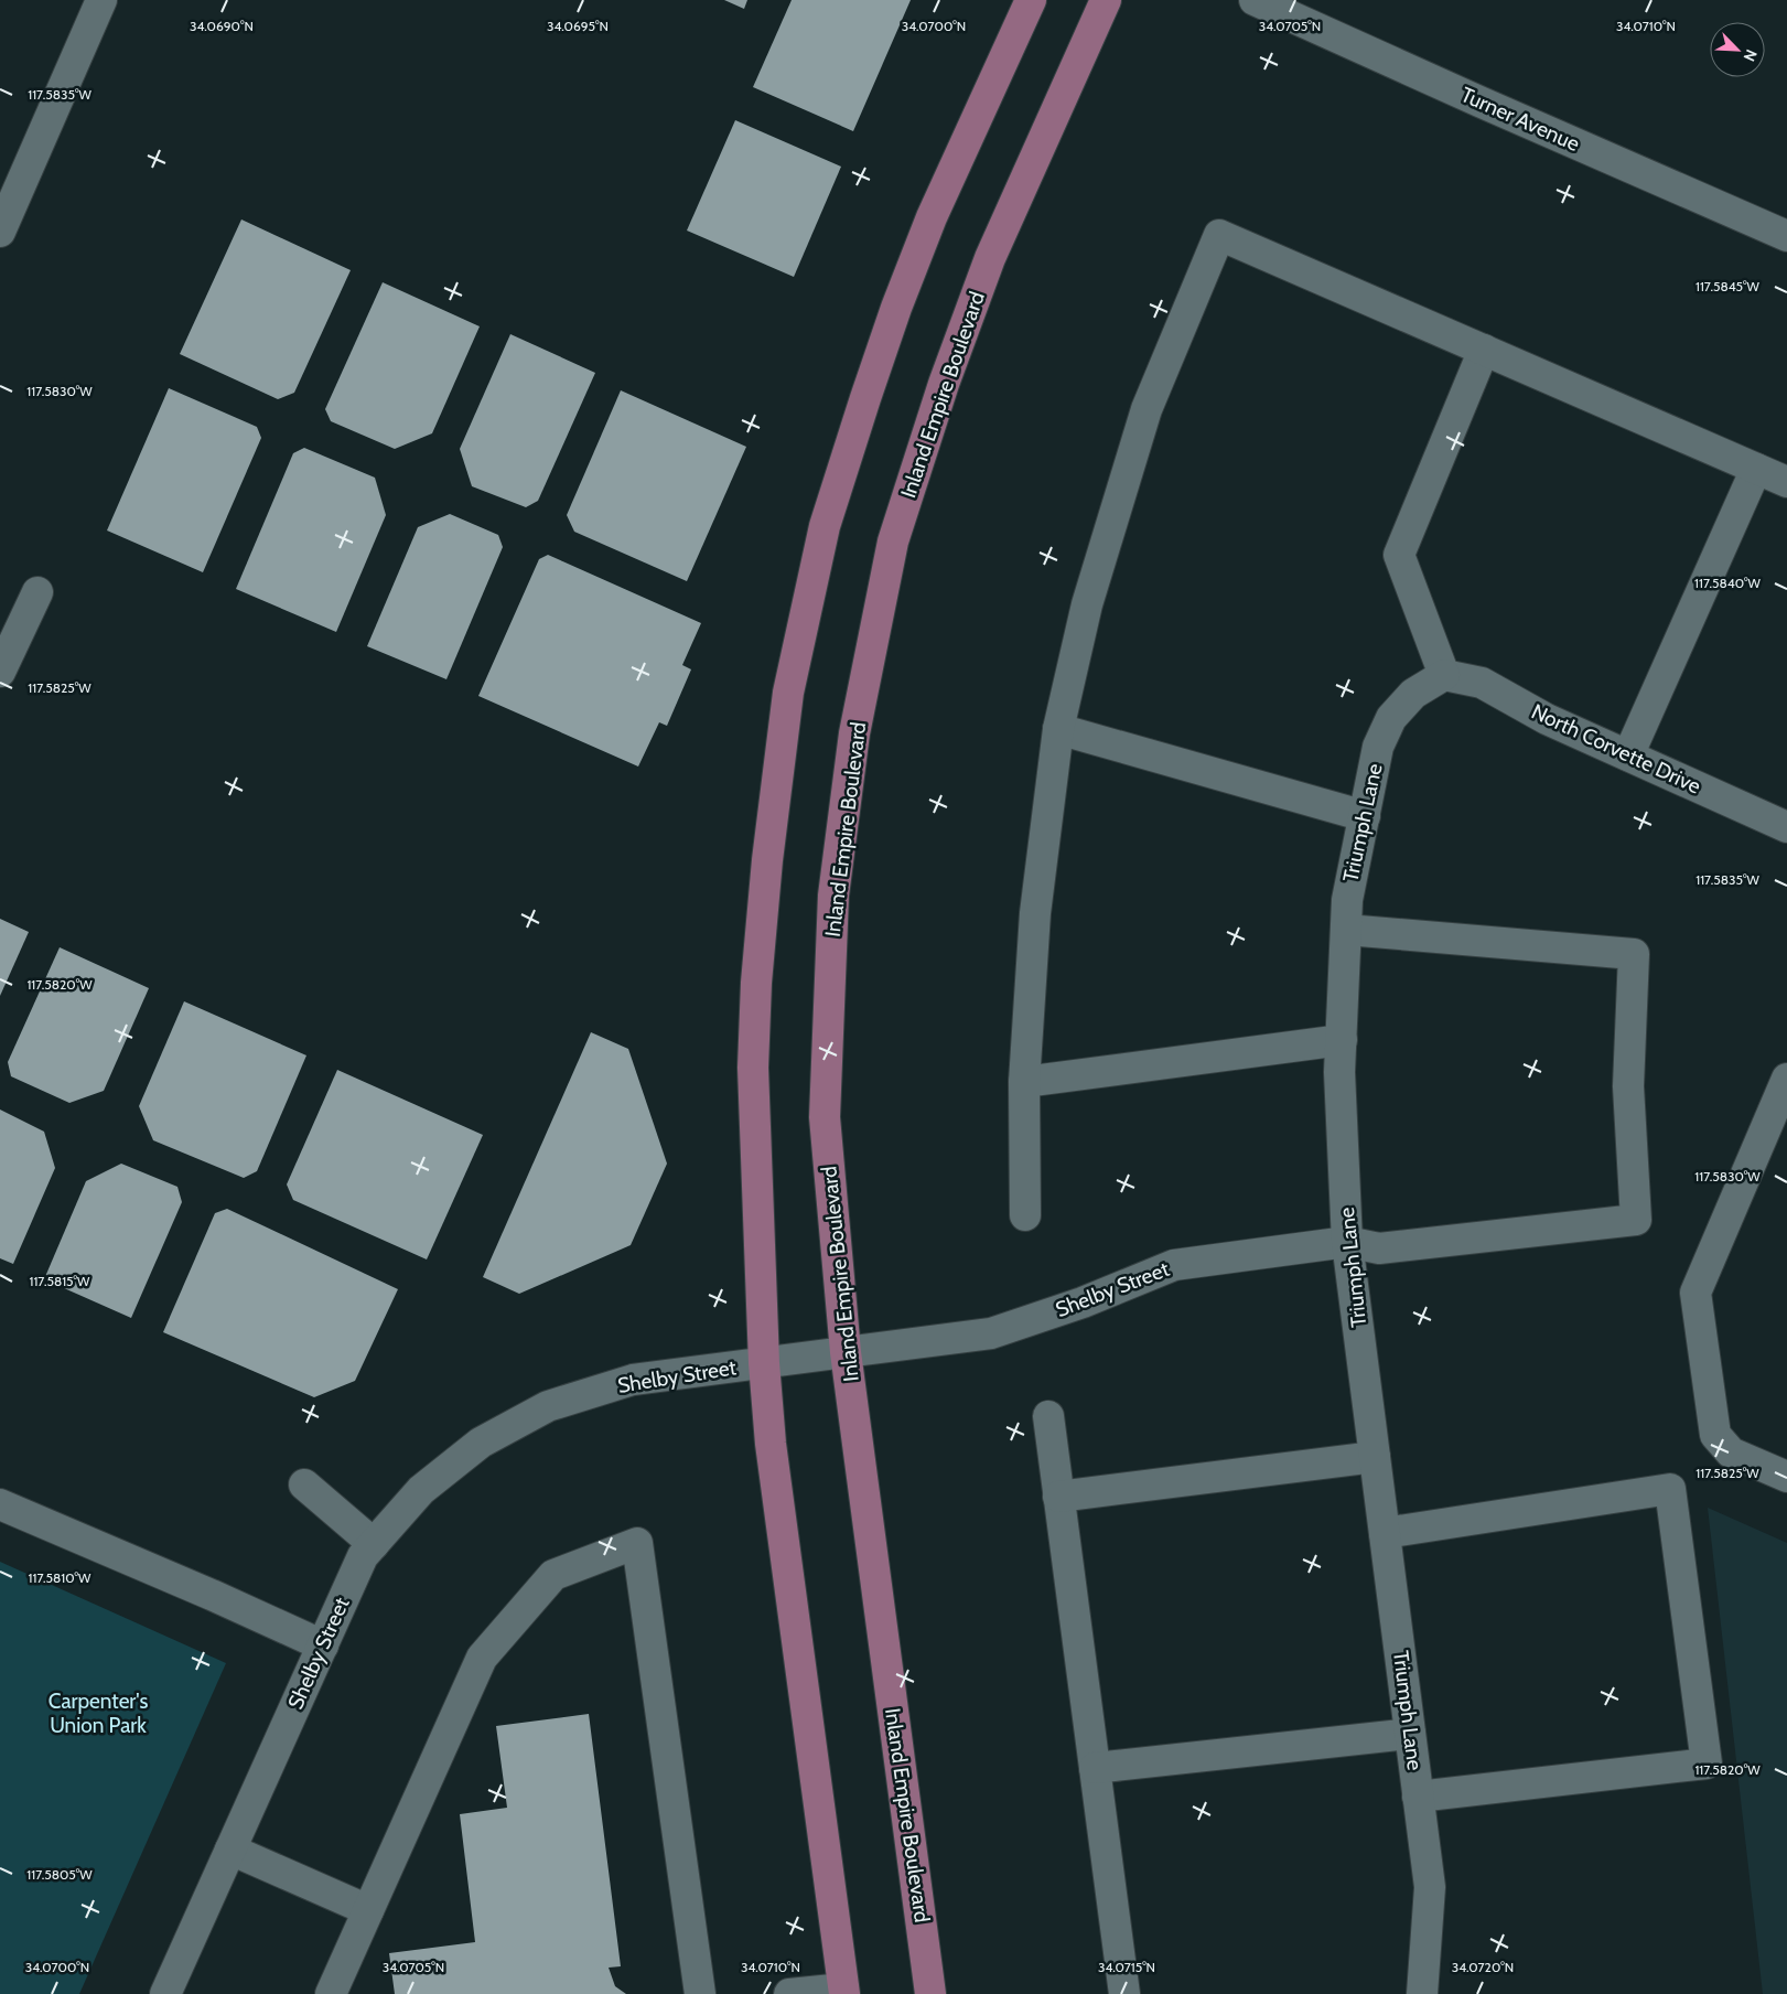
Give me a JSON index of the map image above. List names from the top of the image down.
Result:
{
  "streets": {
    "main road": ["Inland Empire Boulevard"],
    "street": [
      "Turner Avenue",
      "North Corvette Drive",
      "Triumph Lane",
      "Shelby Street"
    ]
  },
  "crossings": [
    ["Inland Empire Boulevard", "Shelby Street"],
    ["North Corvette Drive", "Triumph Lane"],
    ["Triumph Lane", "Shelby Street"]
  ],
  "parks": ["Carpenter's Union Park"],
  "north": "bottom right",
  "coordinates": [
    "34.0695°N",
    "34.0700°N",
    "34.0705°N",
    "34.0710°N",
    "34.0690°N",
    "117.5835°W",
    "117.5845°W",
    "117.5830°W",
    "117.5840°W",
    "117.5825°W",
    "117.5820°W",
    "117.5815°W",
    "117.5810°W",
    "117.5805°W",
    "34.0715°N",
    "34.0720°N"
  ]
}
